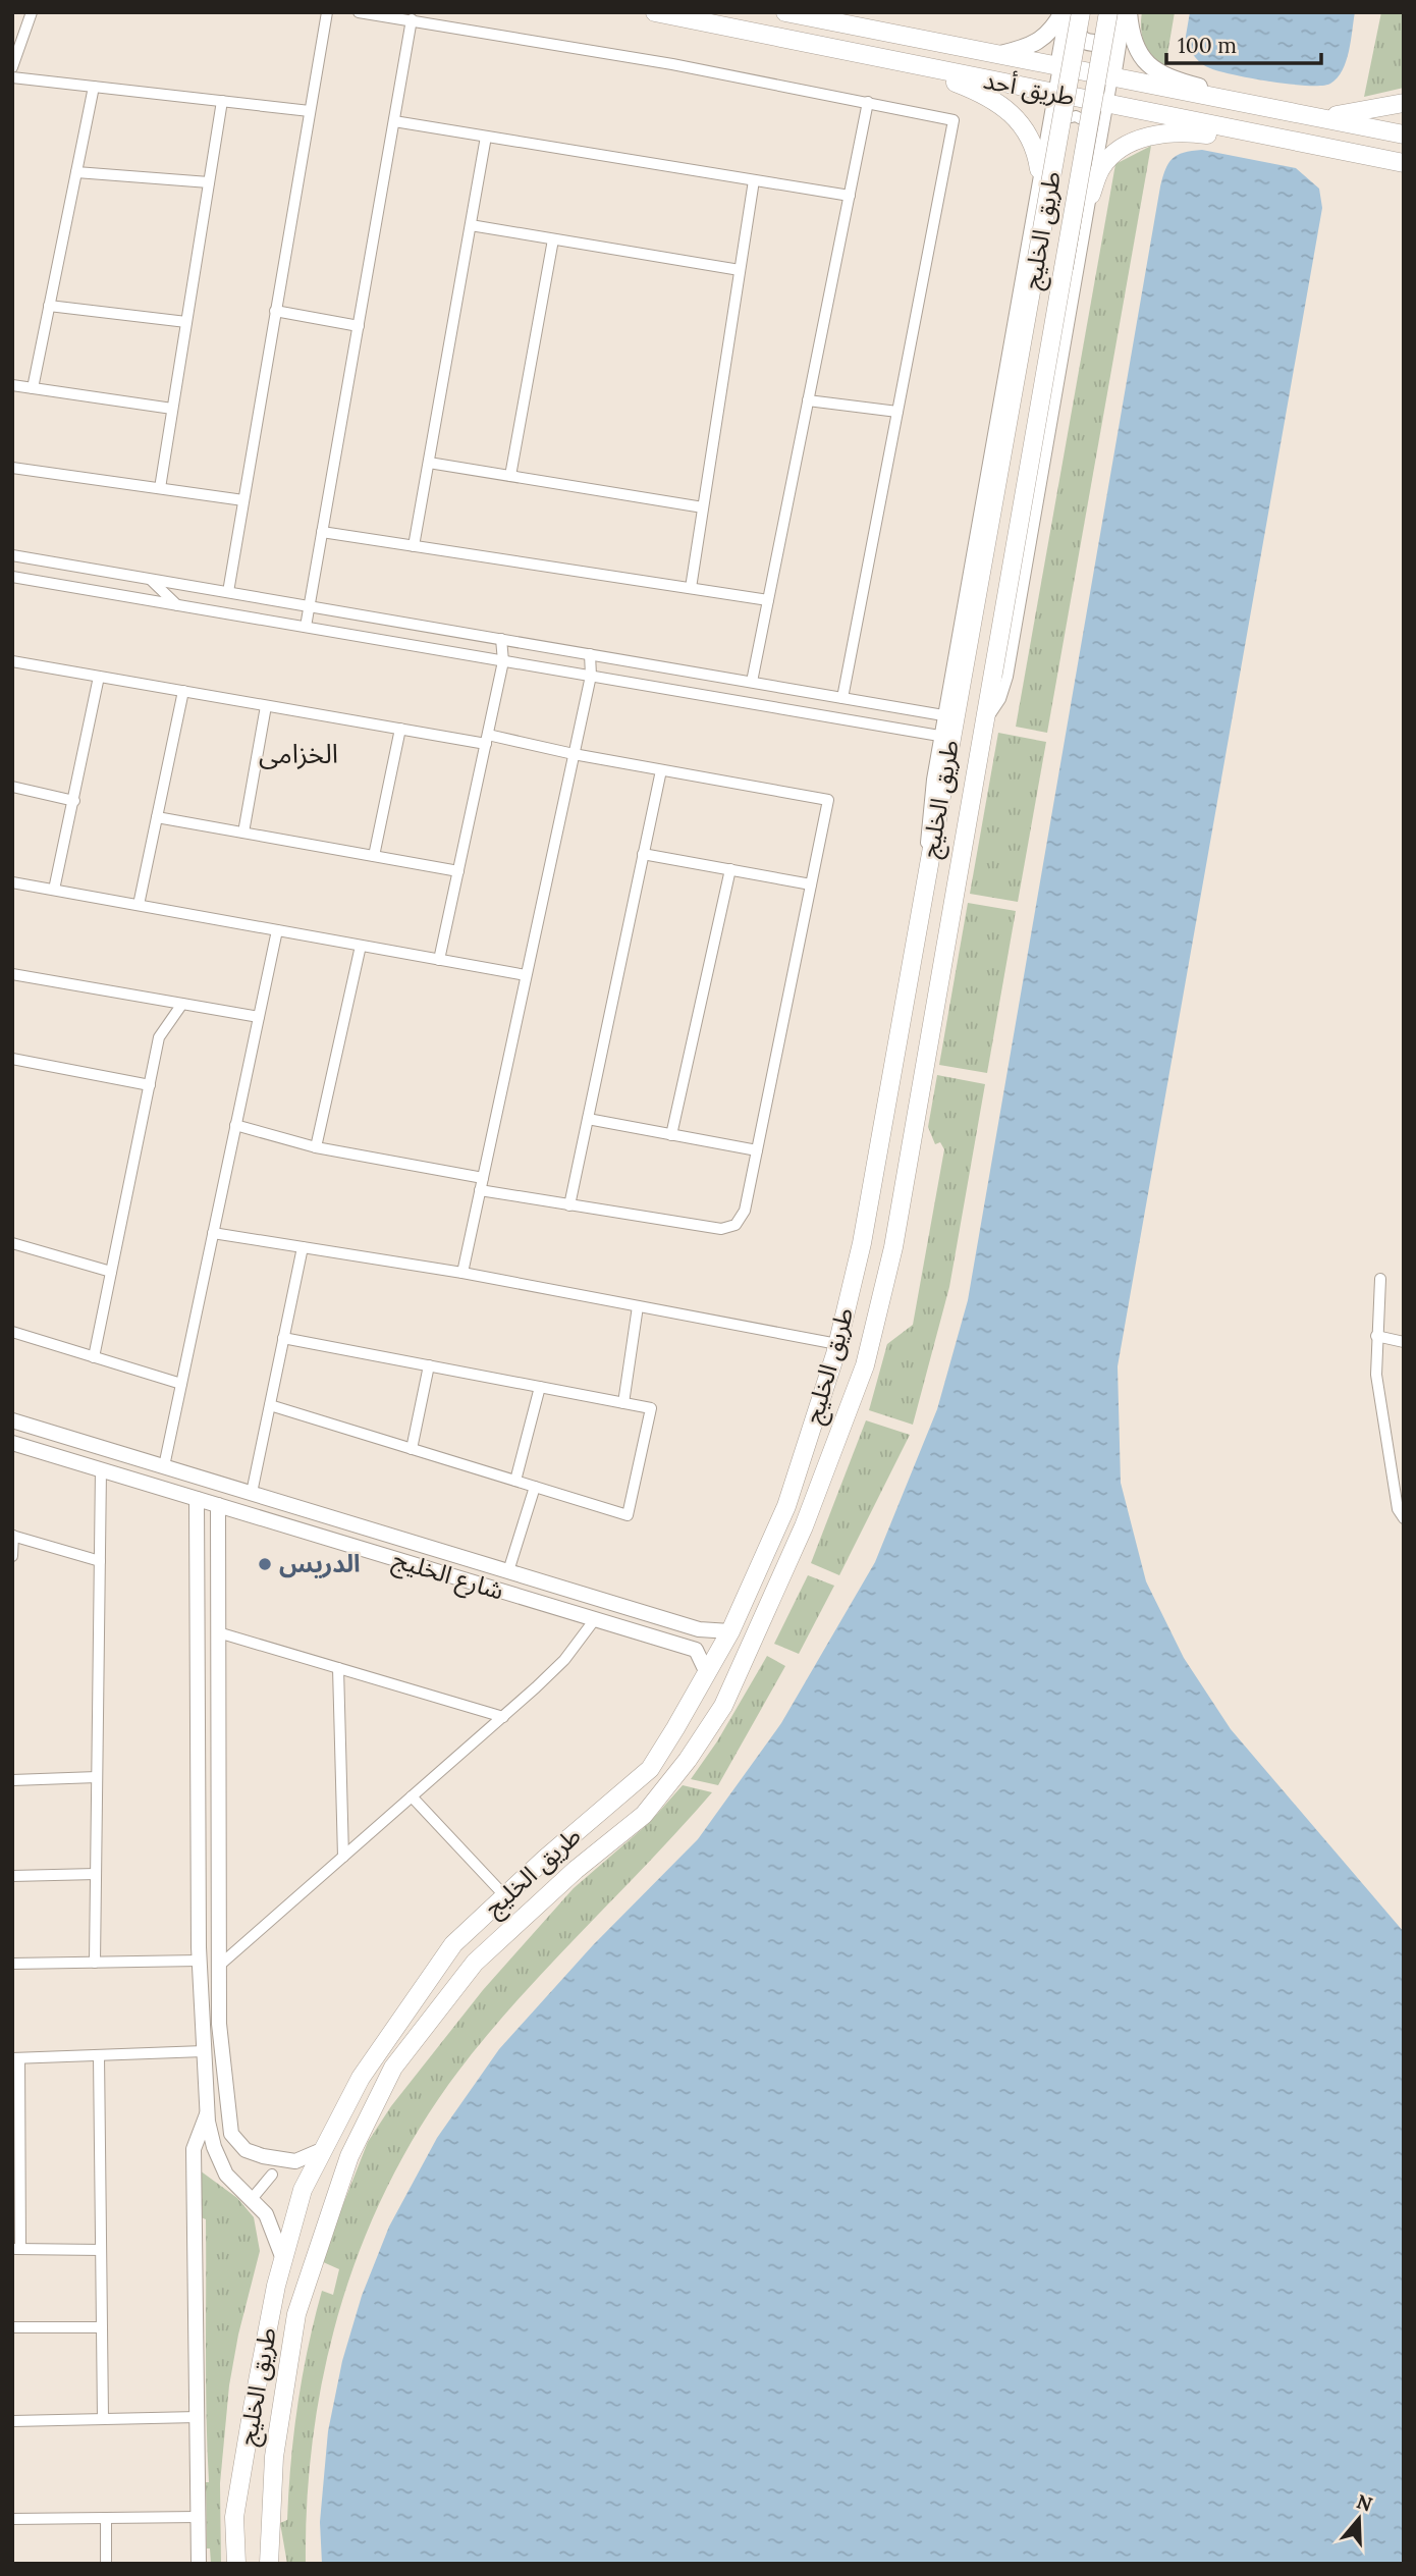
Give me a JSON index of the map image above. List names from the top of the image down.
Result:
{
  "streets": {
    "main road": ["طريق أحد", "طريق الخليج"],
    "street": ["شارع الخليج"]
  },
  "crossings": [
    ["طريق الخليج", "شارع الخليج"]
  ],
  "districts": ["الخزامى"],
  "places": ["الدريس"],
  "scale_bar": "100 m",
  "north": "top"
}
